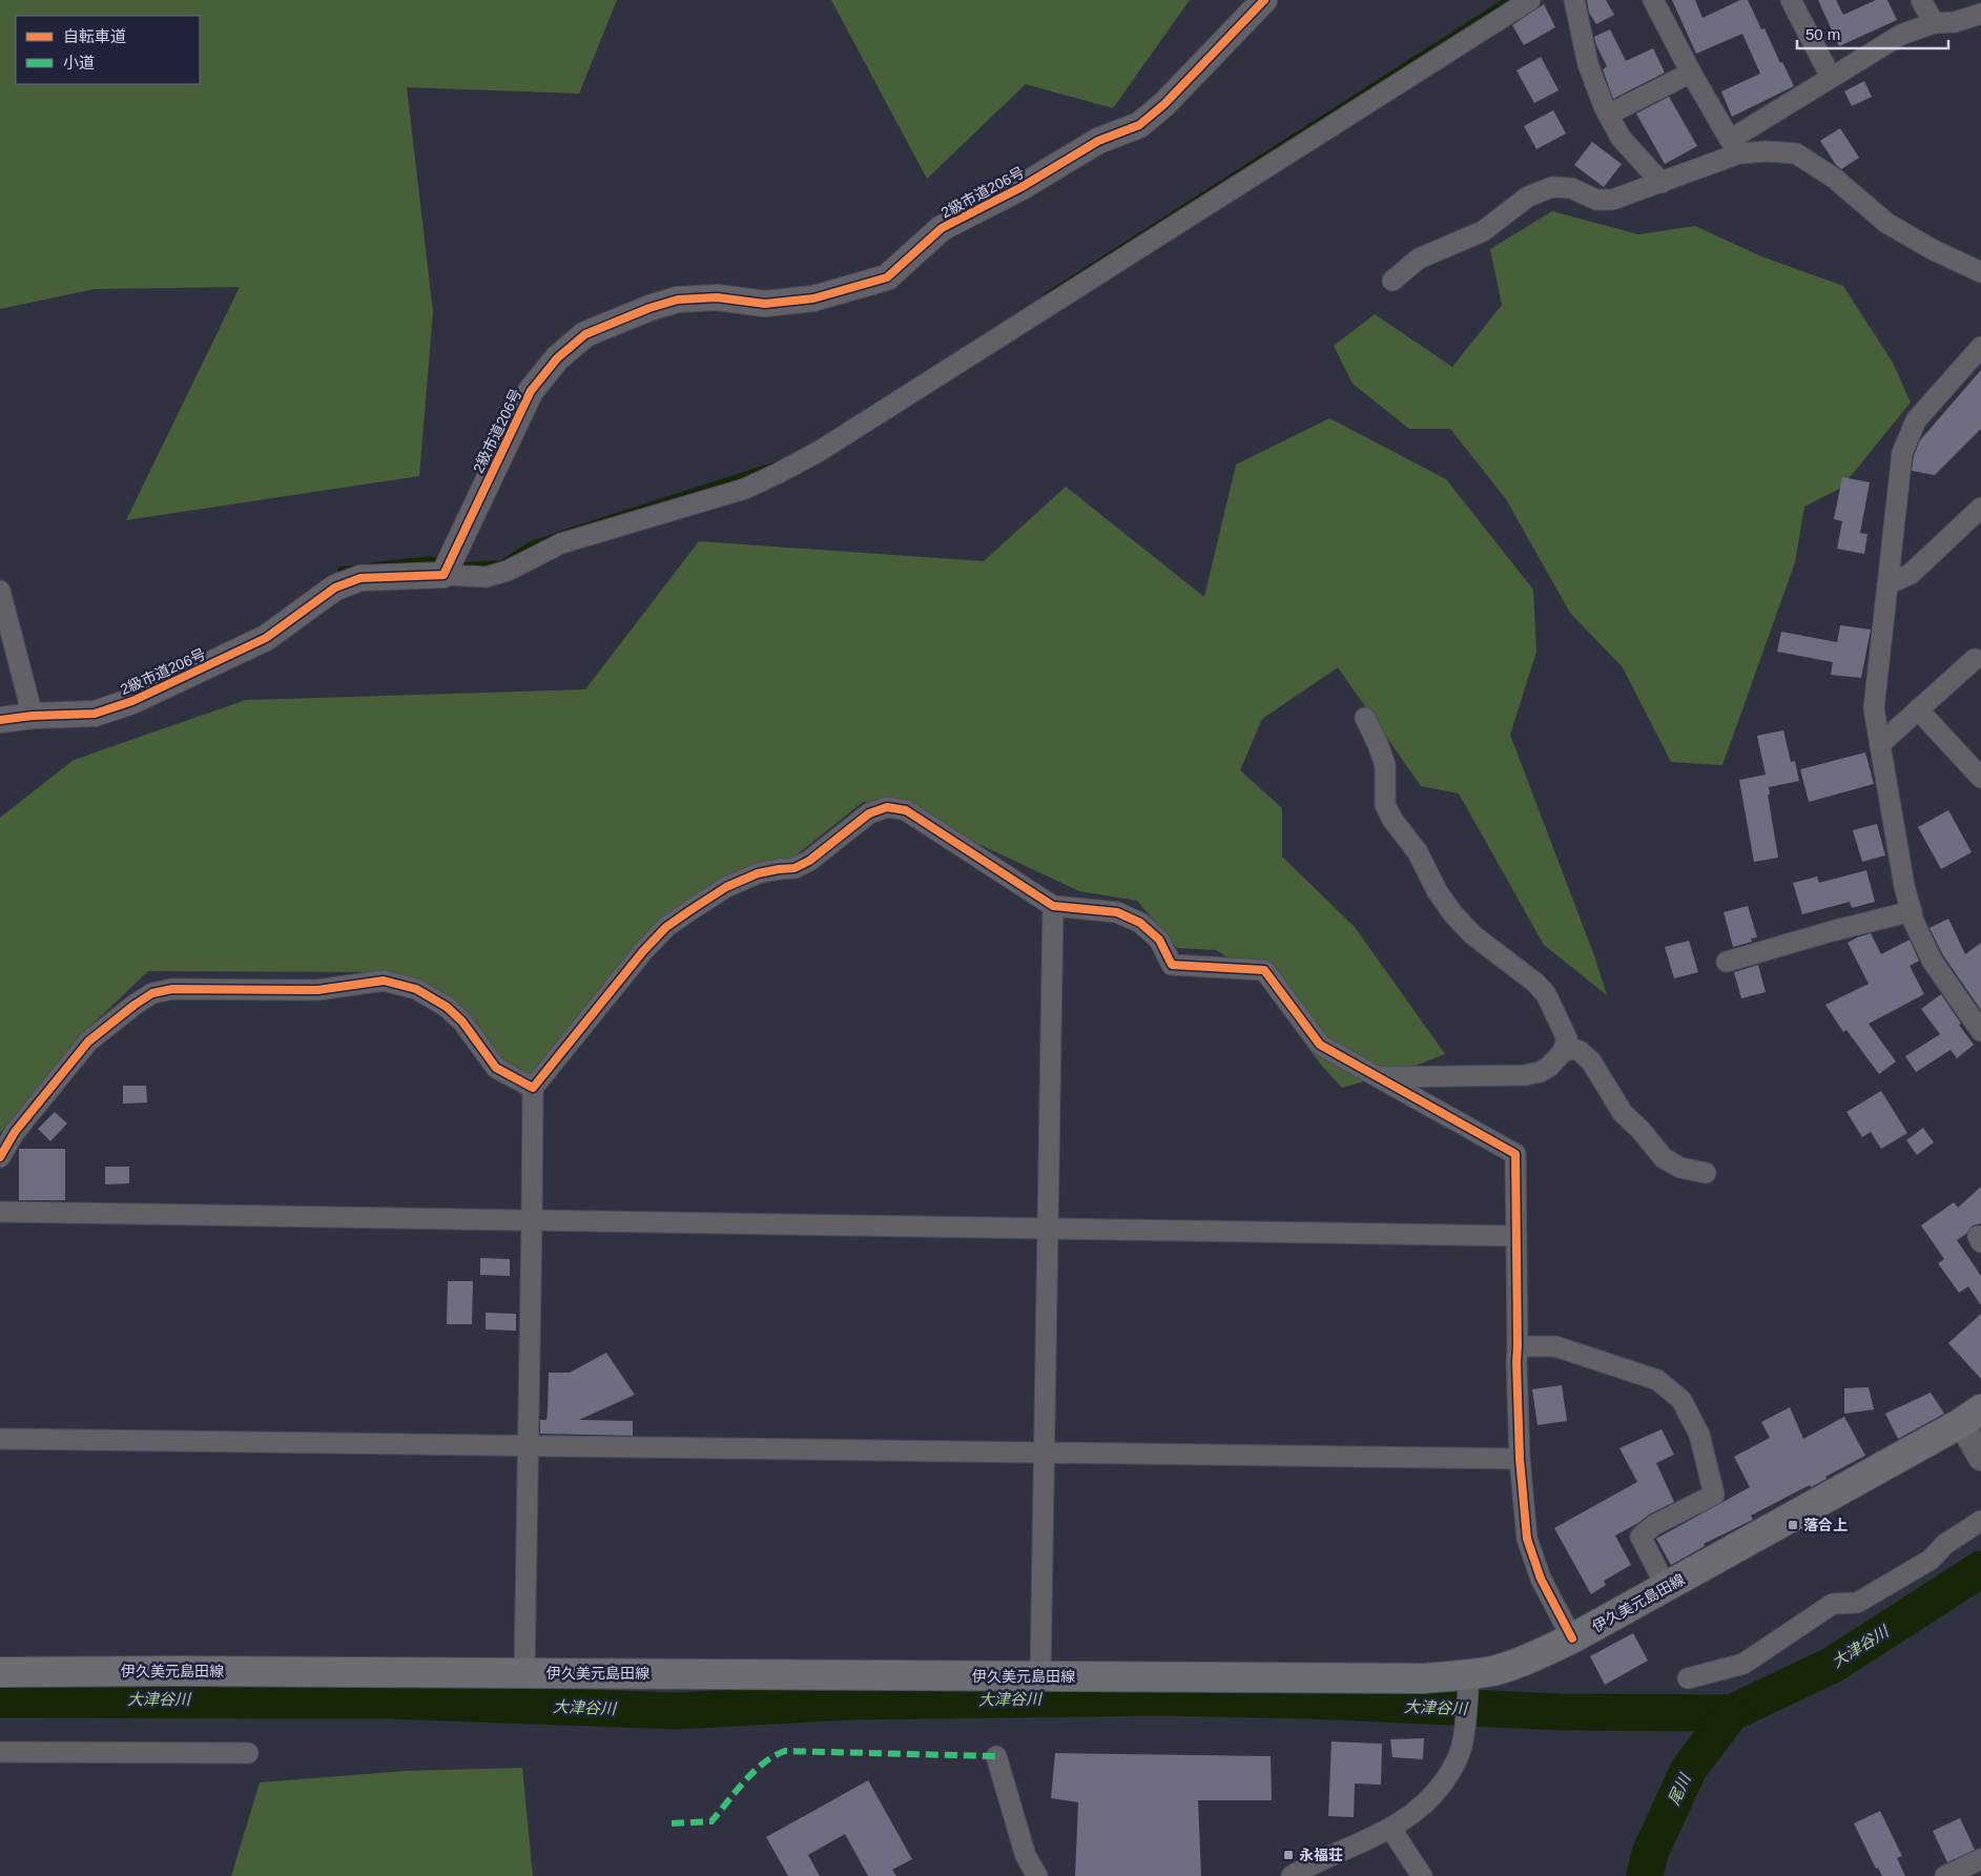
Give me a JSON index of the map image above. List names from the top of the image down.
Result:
{
  "streets": {
    "main road": ["伊久美元島田線"],
    "street": ["2級市道206号"]
  },
  "water": ["大津谷川", "尾川"],
  "places": {
    "transit": ["落合上", "永福荘"]
  },
  "legend": ["自転車道", "小道"],
  "scale_bar": "50 m"
}
